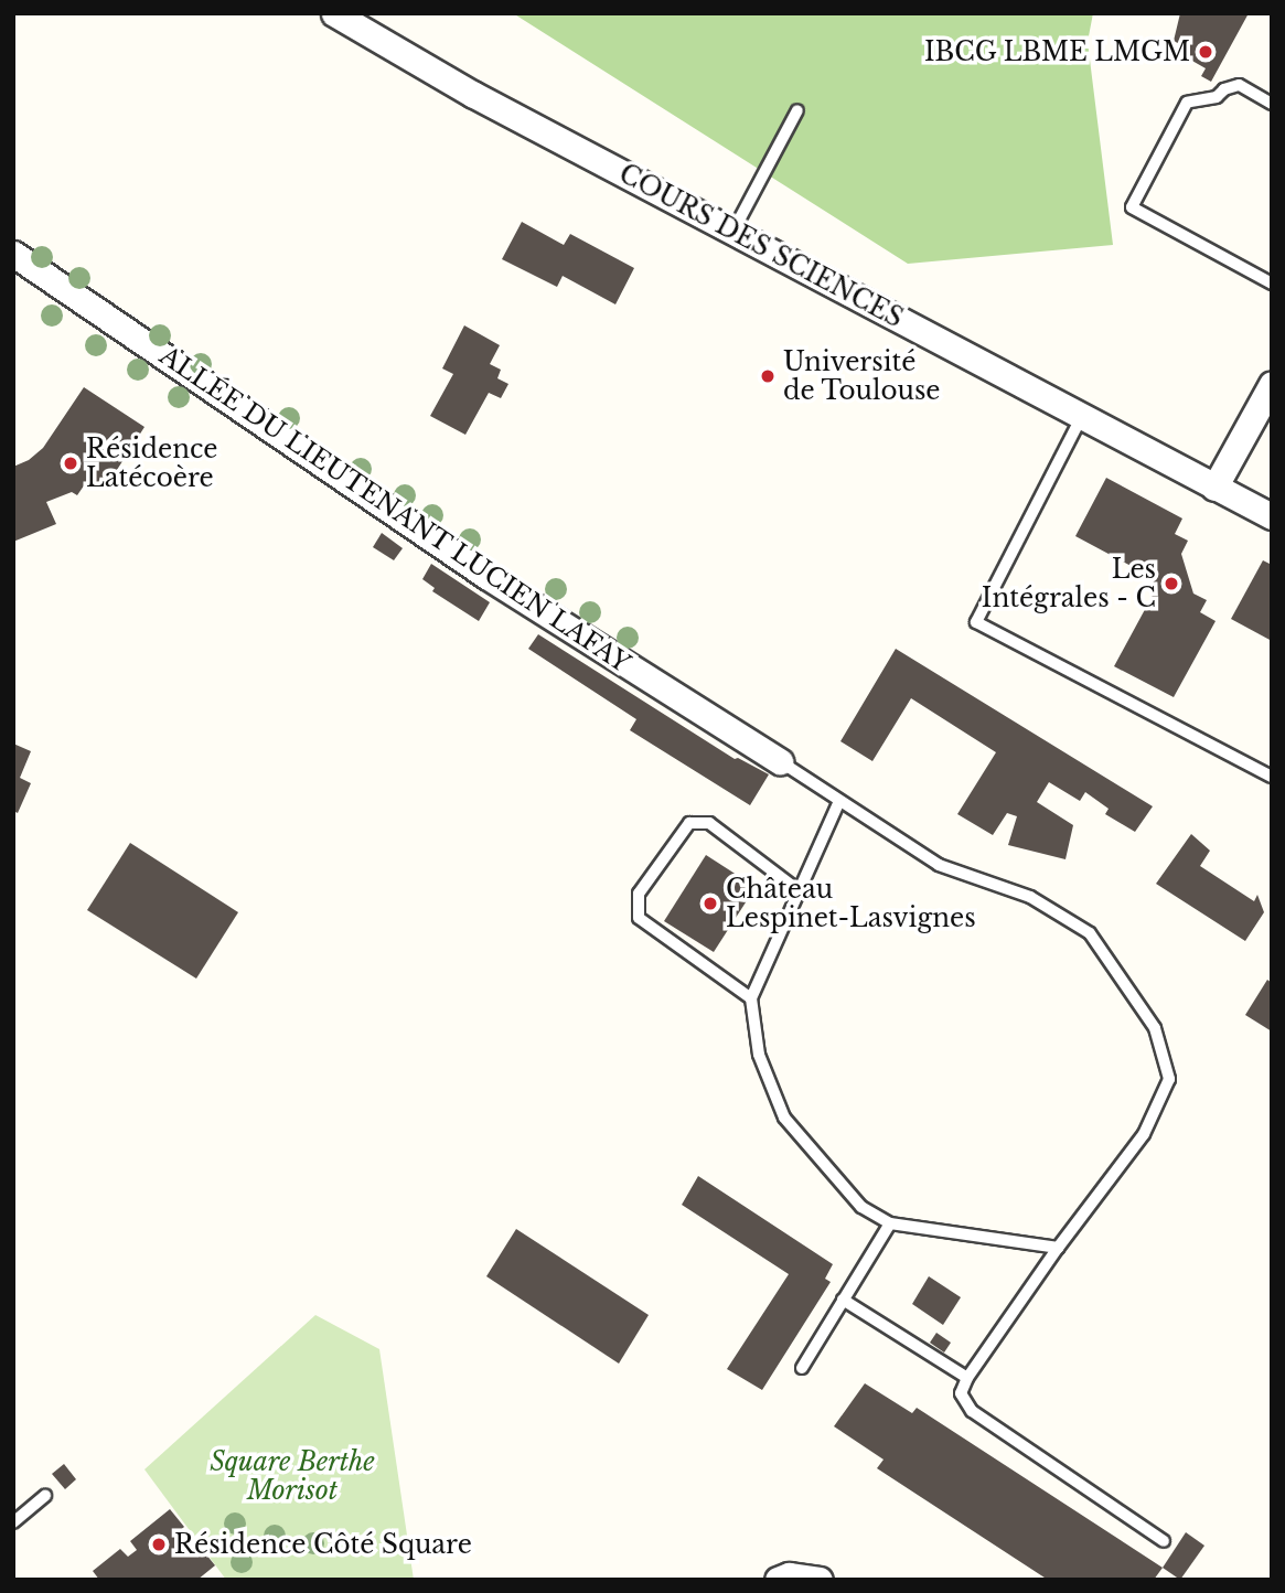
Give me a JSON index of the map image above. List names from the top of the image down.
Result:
{
  "streets": {
    "street": ["COURS DES SCIENCES", "ALLÉE DU LIEUTENANT LUCIEN LAFAY"]
  },
  "parks": ["Square Berthe Morisot"],
  "places": [
    "IBCG LBME LMGM",
    "Université de Toulouse",
    "Résidence Latécoère",
    "Les Intégrales - C",
    "Château Lespinet-Lasvignes",
    "Résidence Côté Square"
  ]
}
